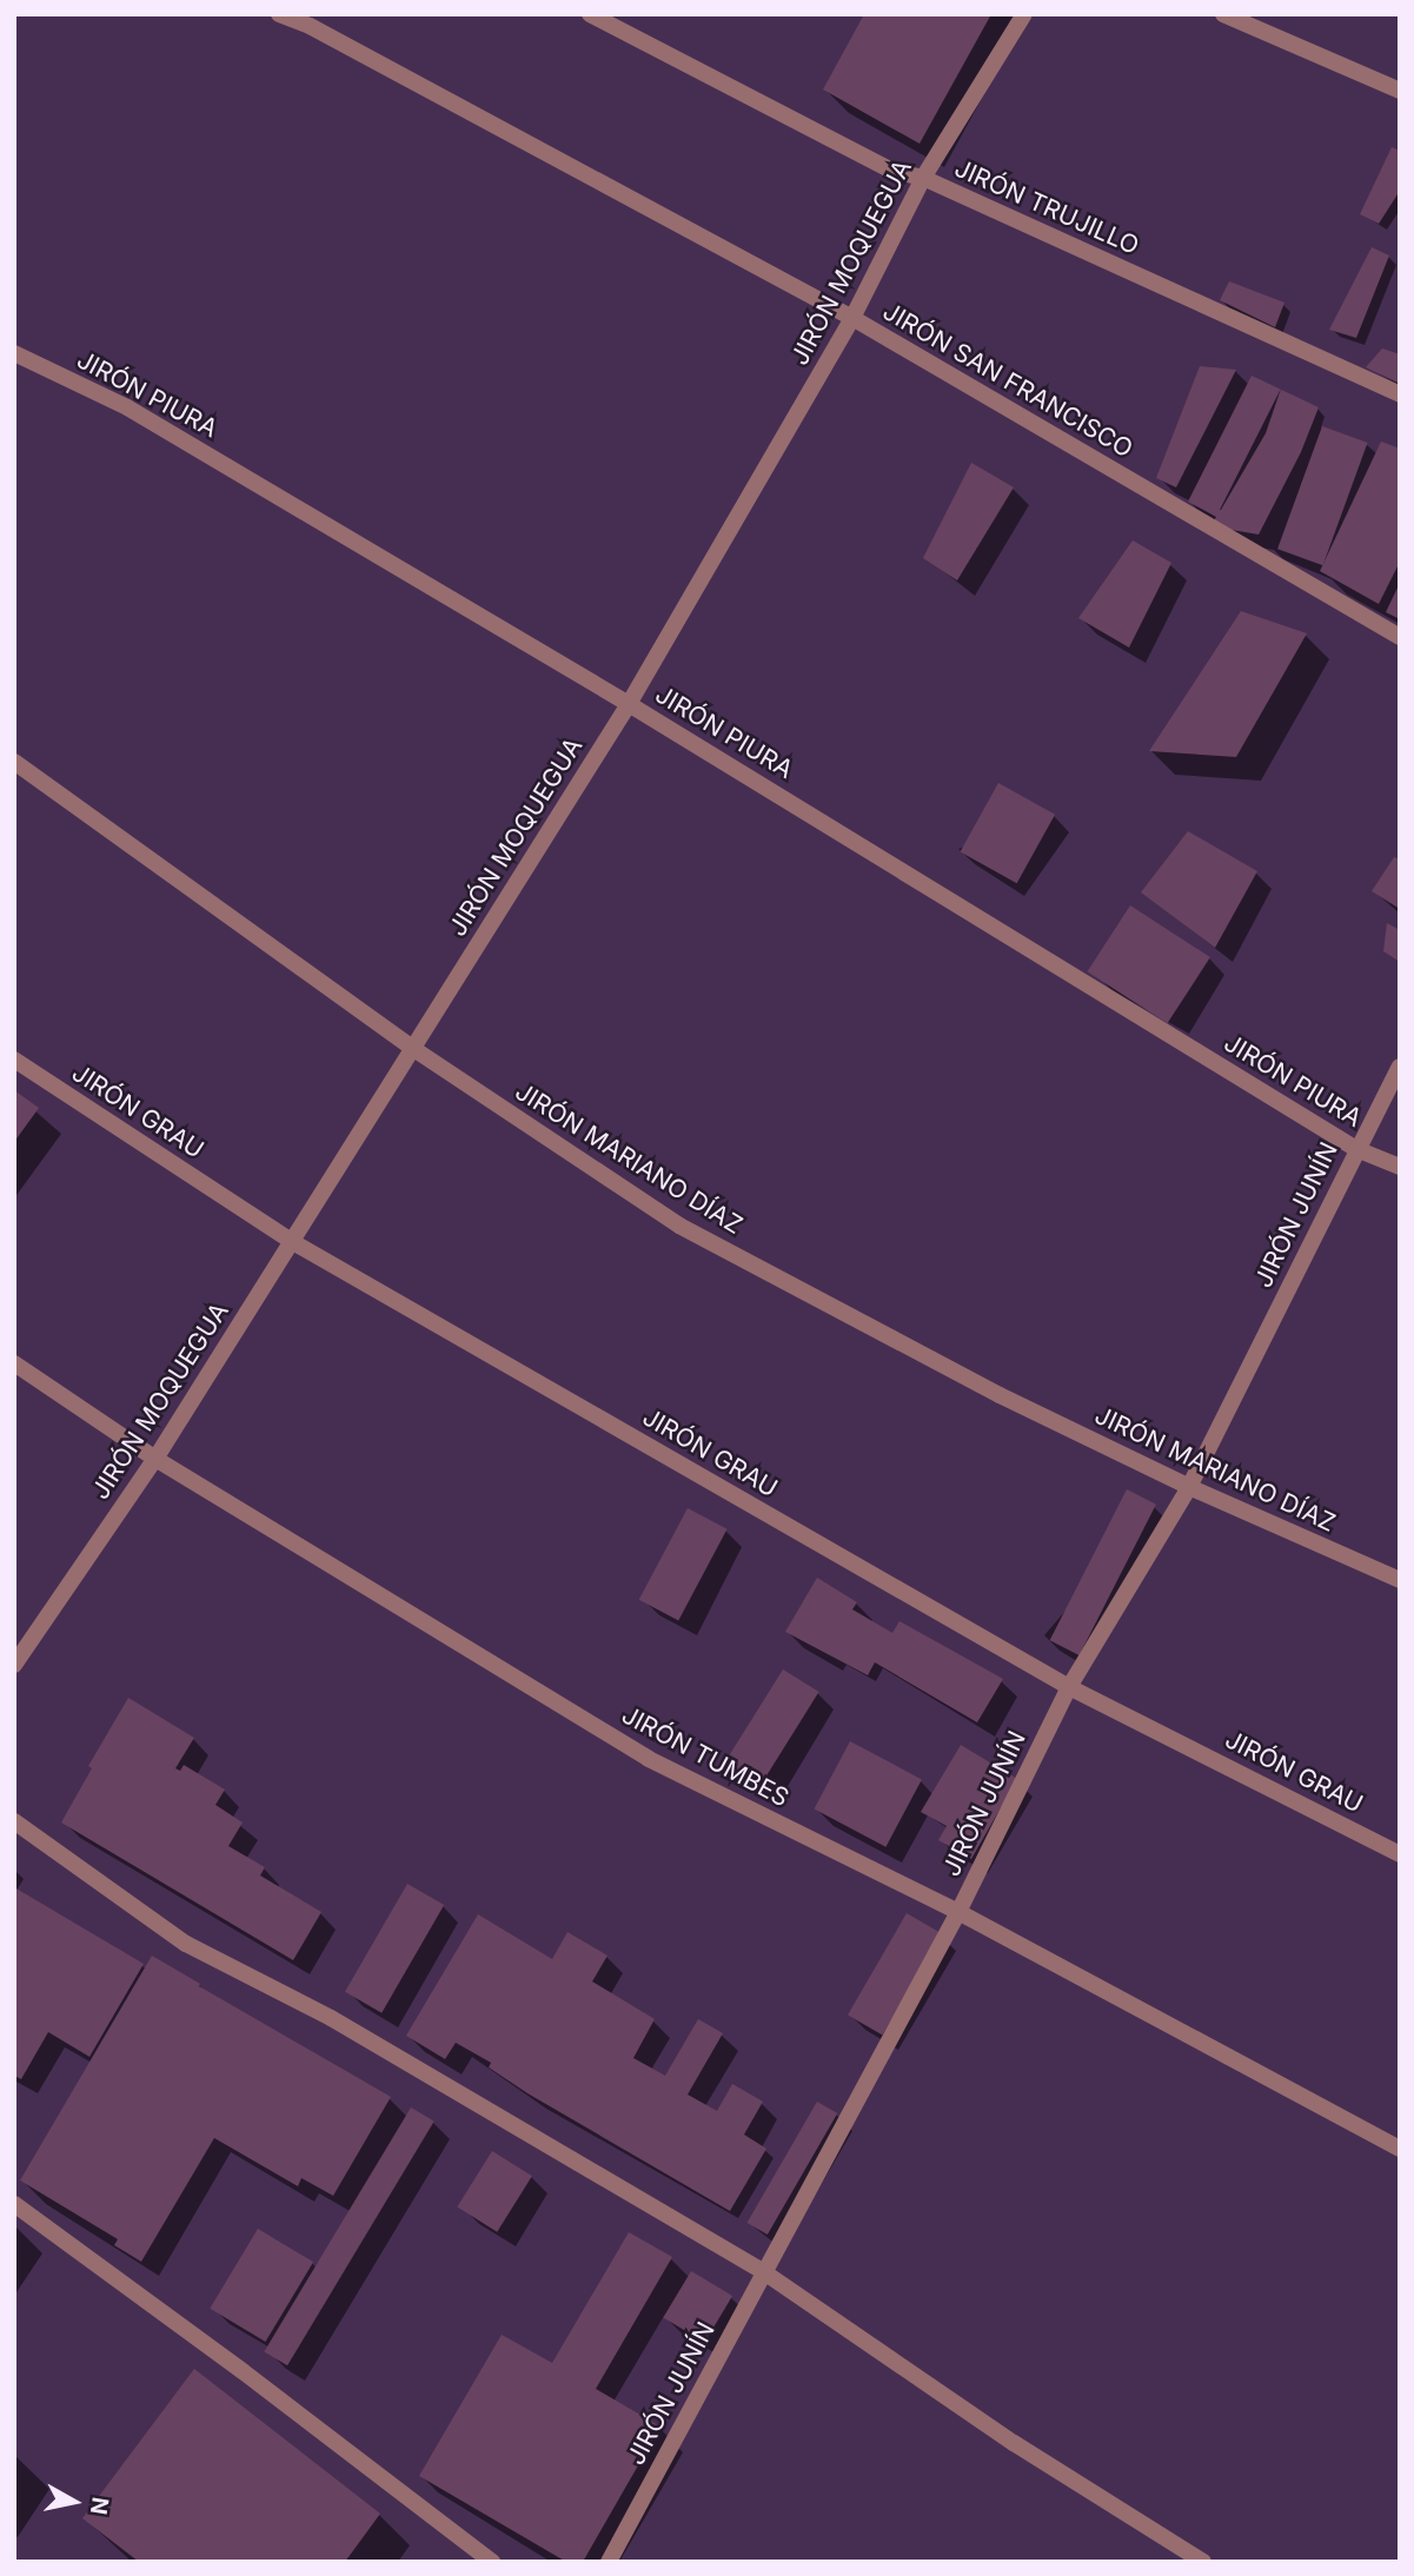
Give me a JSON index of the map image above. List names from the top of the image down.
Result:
{
  "streets": {
    "street": [
      "JIRÓN TRUJILLO",
      "JIRÓN MOQUEGUA",
      "JIRÓN SAN FRANCISCO",
      "JIRÓN PIURA",
      "JIRÓN GRAU",
      "JIRÓN MARIANO DÍAZ",
      "JIRÓN JUNÍN",
      "JIRÓN TUMBES"
    ]
  },
  "crossings": [
    ["JIRÓN TRUJILLO", "JIRÓN MOQUEGUA"],
    ["JIRÓN MOQUEGUA", "JIRÓN SAN FRANCISCO"],
    ["JIRÓN MOQUEGUA", "JIRÓN PIURA"],
    ["JIRÓN MOQUEGUA", "JIRÓN GRAU"],
    ["JIRÓN MOQUEGUA", "JIRÓN MARIANO DÍAZ"],
    ["JIRÓN MOQUEGUA", "JIRÓN TUMBES"],
    ["JIRÓN PIURA", "JIRÓN JUNÍN"],
    ["JIRÓN GRAU", "JIRÓN JUNÍN"],
    ["JIRÓN MARIANO DÍAZ", "JIRÓN JUNÍN"],
    ["JIRÓN JUNÍN", "JIRÓN TUMBES"]
  ],
  "north": "right"
}
